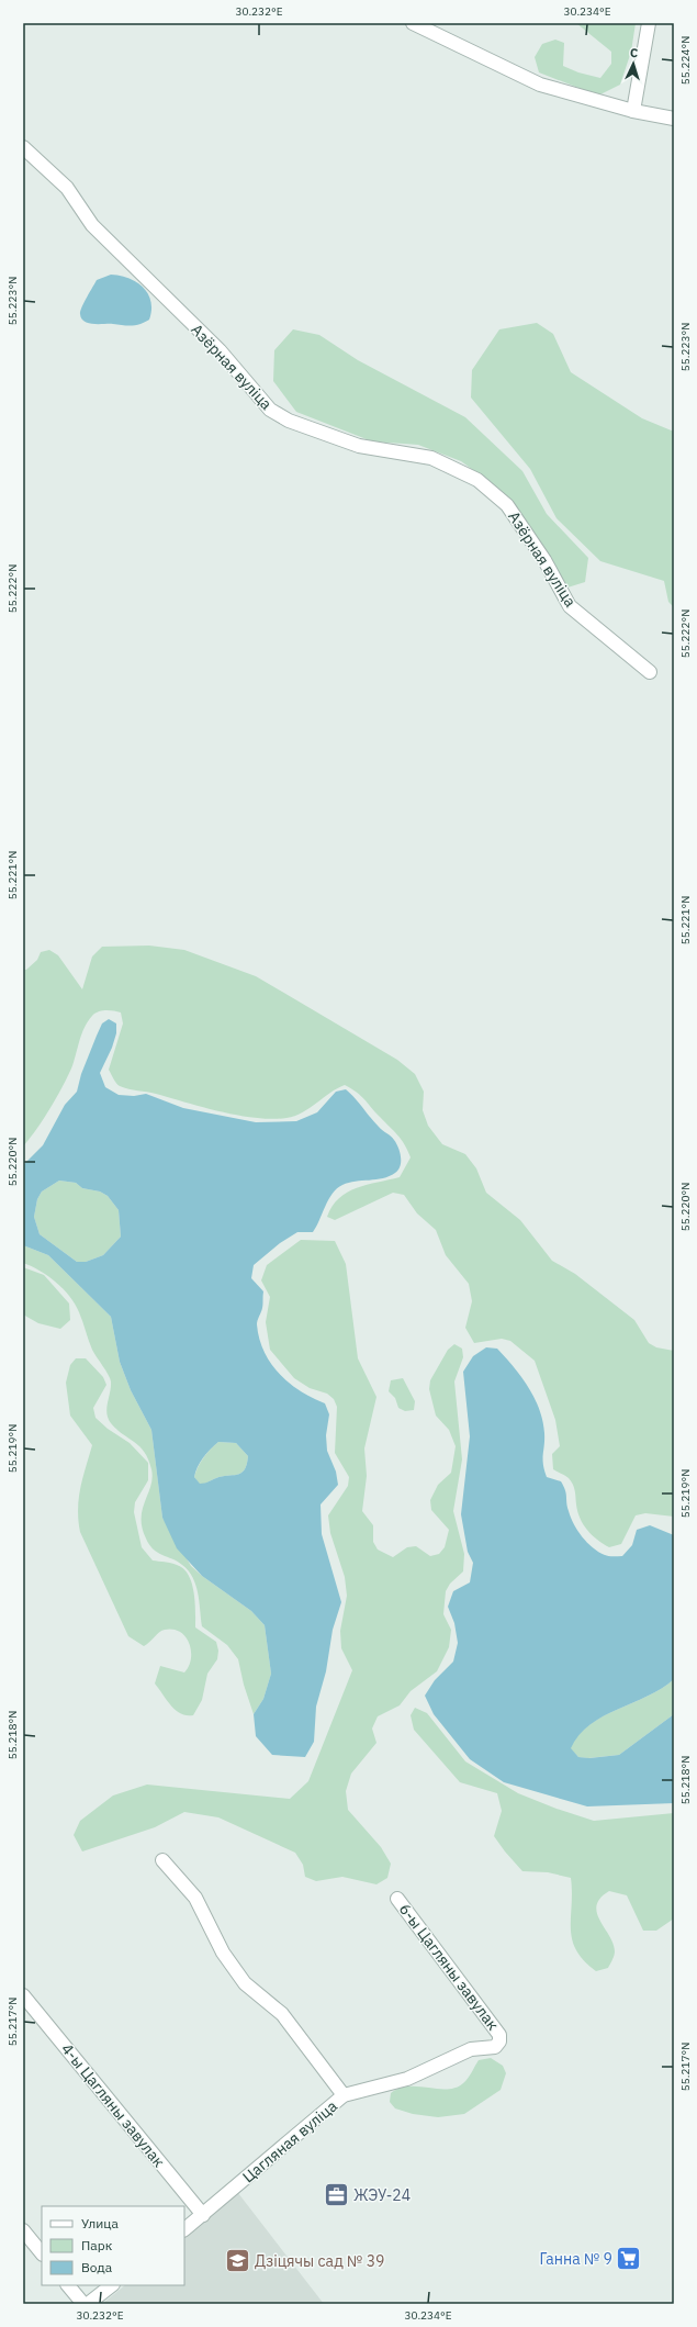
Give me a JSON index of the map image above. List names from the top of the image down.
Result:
{
  "streets": {
    "street": [
      "Азёрная вуліца",
      "6-ы Цагляны завулак",
      "4-ы Цагляны завулак",
      "Цагляная вуліца"
    ]
  },
  "crossings": [
    ["6-ы Цагляны завулак", "Цагляная вуліца"],
    ["4-ы Цагляны завулак", "Цагляная вуліца"]
  ],
  "places": {
    "office": ["ЖЭУ-24"],
    "supermarket": ["Ганна № 9"],
    "school or university": ["Дзіцячы сад № 39"]
  },
  "legend": ["Улица", "Парк", "Вода"],
  "north": "top",
  "coordinates": [
    "30.232°E",
    "30.234°E",
    "55.224°N",
    "55.223°N",
    "55.222°N",
    "55.221°N",
    "55.220°N",
    "55.219°N",
    "55.218°N",
    "55.217°N"
  ]
}
